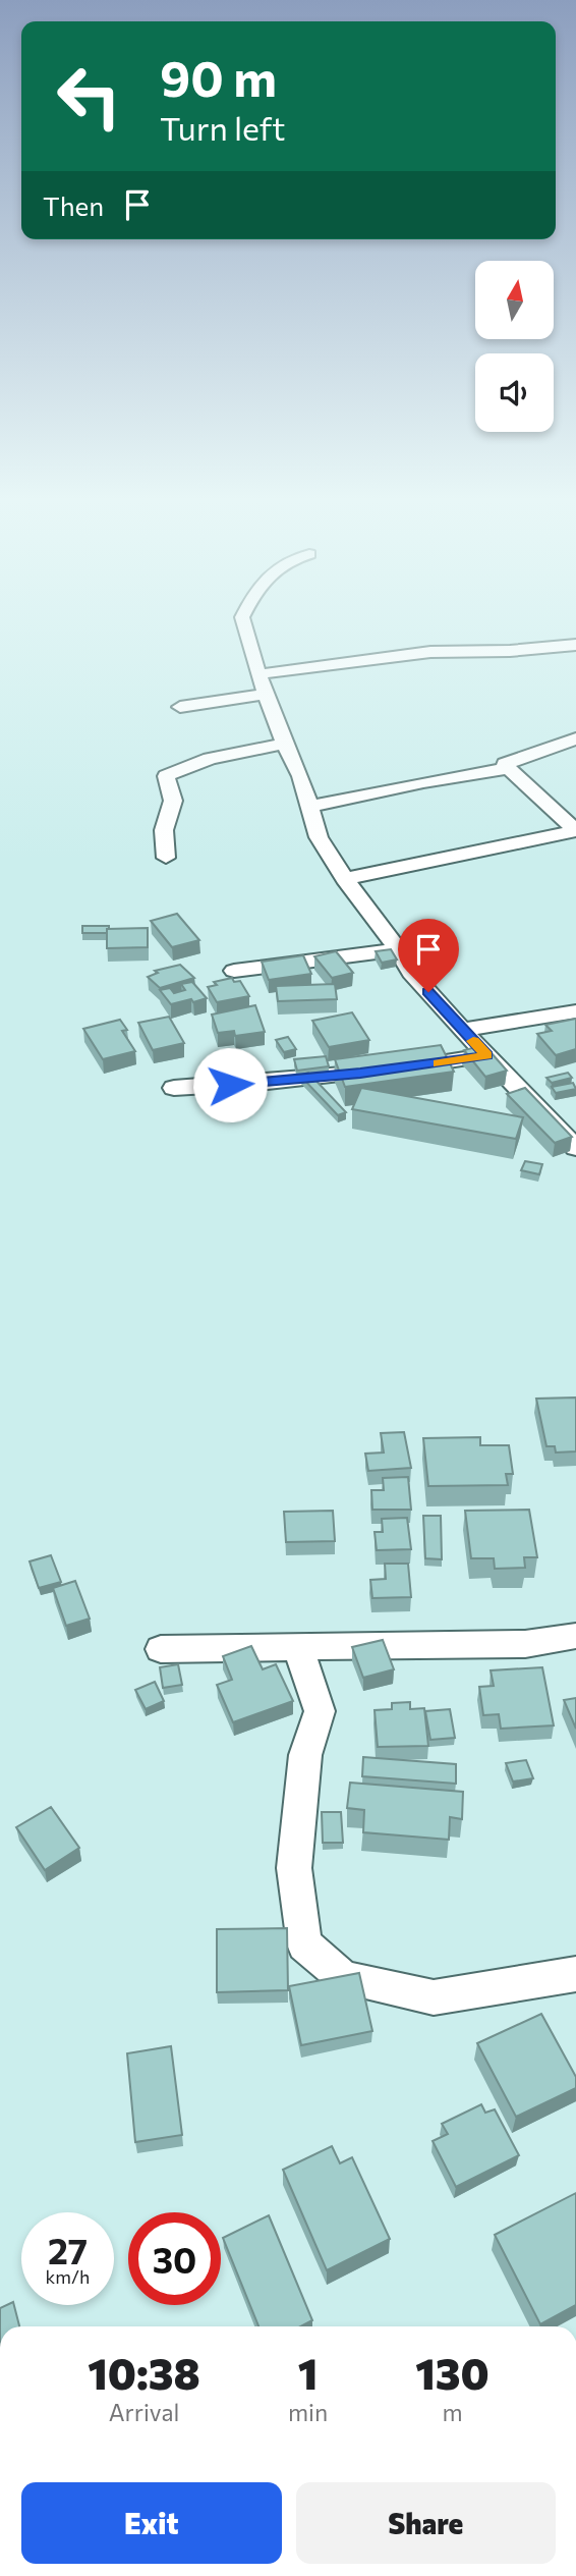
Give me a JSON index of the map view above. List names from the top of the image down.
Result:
{
  "north": "top",
  "page": {
    "turn": ["90 m", "Turn left"],
    "then": "Then",
    "speed": "27 km/h",
    "limit": "30",
    "eta": [
      "10:38",
      "Arrival",
      "1",
      "min",
      "130",
      "m"
    ],
    "buttons": ["Exit", "Share"]
  }
}
